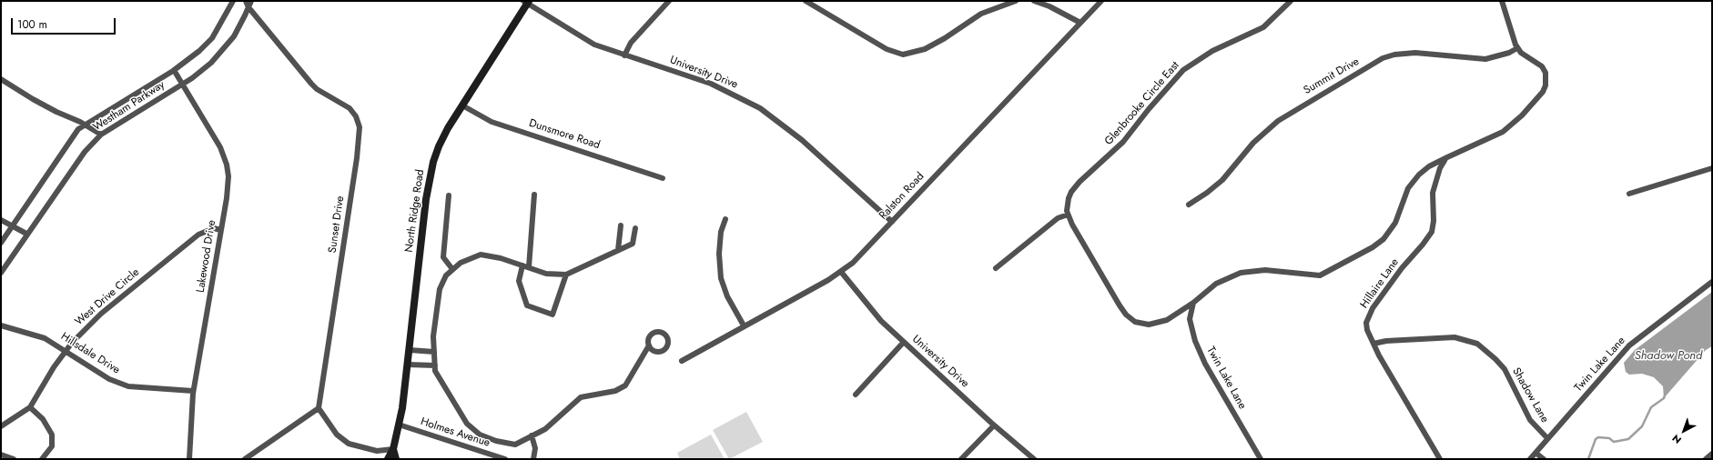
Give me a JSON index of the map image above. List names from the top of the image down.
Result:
{
  "streets": {
    "main road": ["North Ridge Road"],
    "street": [
      "University Drive",
      "Summit Drive",
      "Glenbrooke Circle East",
      "Westham Parkway",
      "Dunsmore Road",
      "Ralston Road",
      "Sunset Drive",
      "Lakewood Drive",
      "Hillaire Lane",
      "West Drive Circle",
      "Hillsdale Drive",
      "Twin Lake Lane",
      "Shadow Lane",
      "Holmes Avenue"
    ]
  },
  "crossings": [
    ["University Drive", "Ralston Road"],
    ["University Drive", "North Ridge Road"],
    ["Westham Parkway", "Sunset Drive"],
    ["Westham Parkway", "Lakewood Drive"],
    ["Dunsmore Road", "North Ridge Road"],
    ["North Ridge Road", "Holmes Avenue"],
    ["Lakewood Drive", "West Drive Circle"],
    ["Lakewood Drive", "Hillsdale Drive"],
    ["Hillaire Lane", "Shadow Lane"],
    ["West Drive Circle", "Hillsdale Drive"],
    ["Twin Lake Lane", "Shadow Lane"]
  ],
  "water": ["Shadow Pond"],
  "scale_bar": "100 m",
  "north": "bottom left"
}
